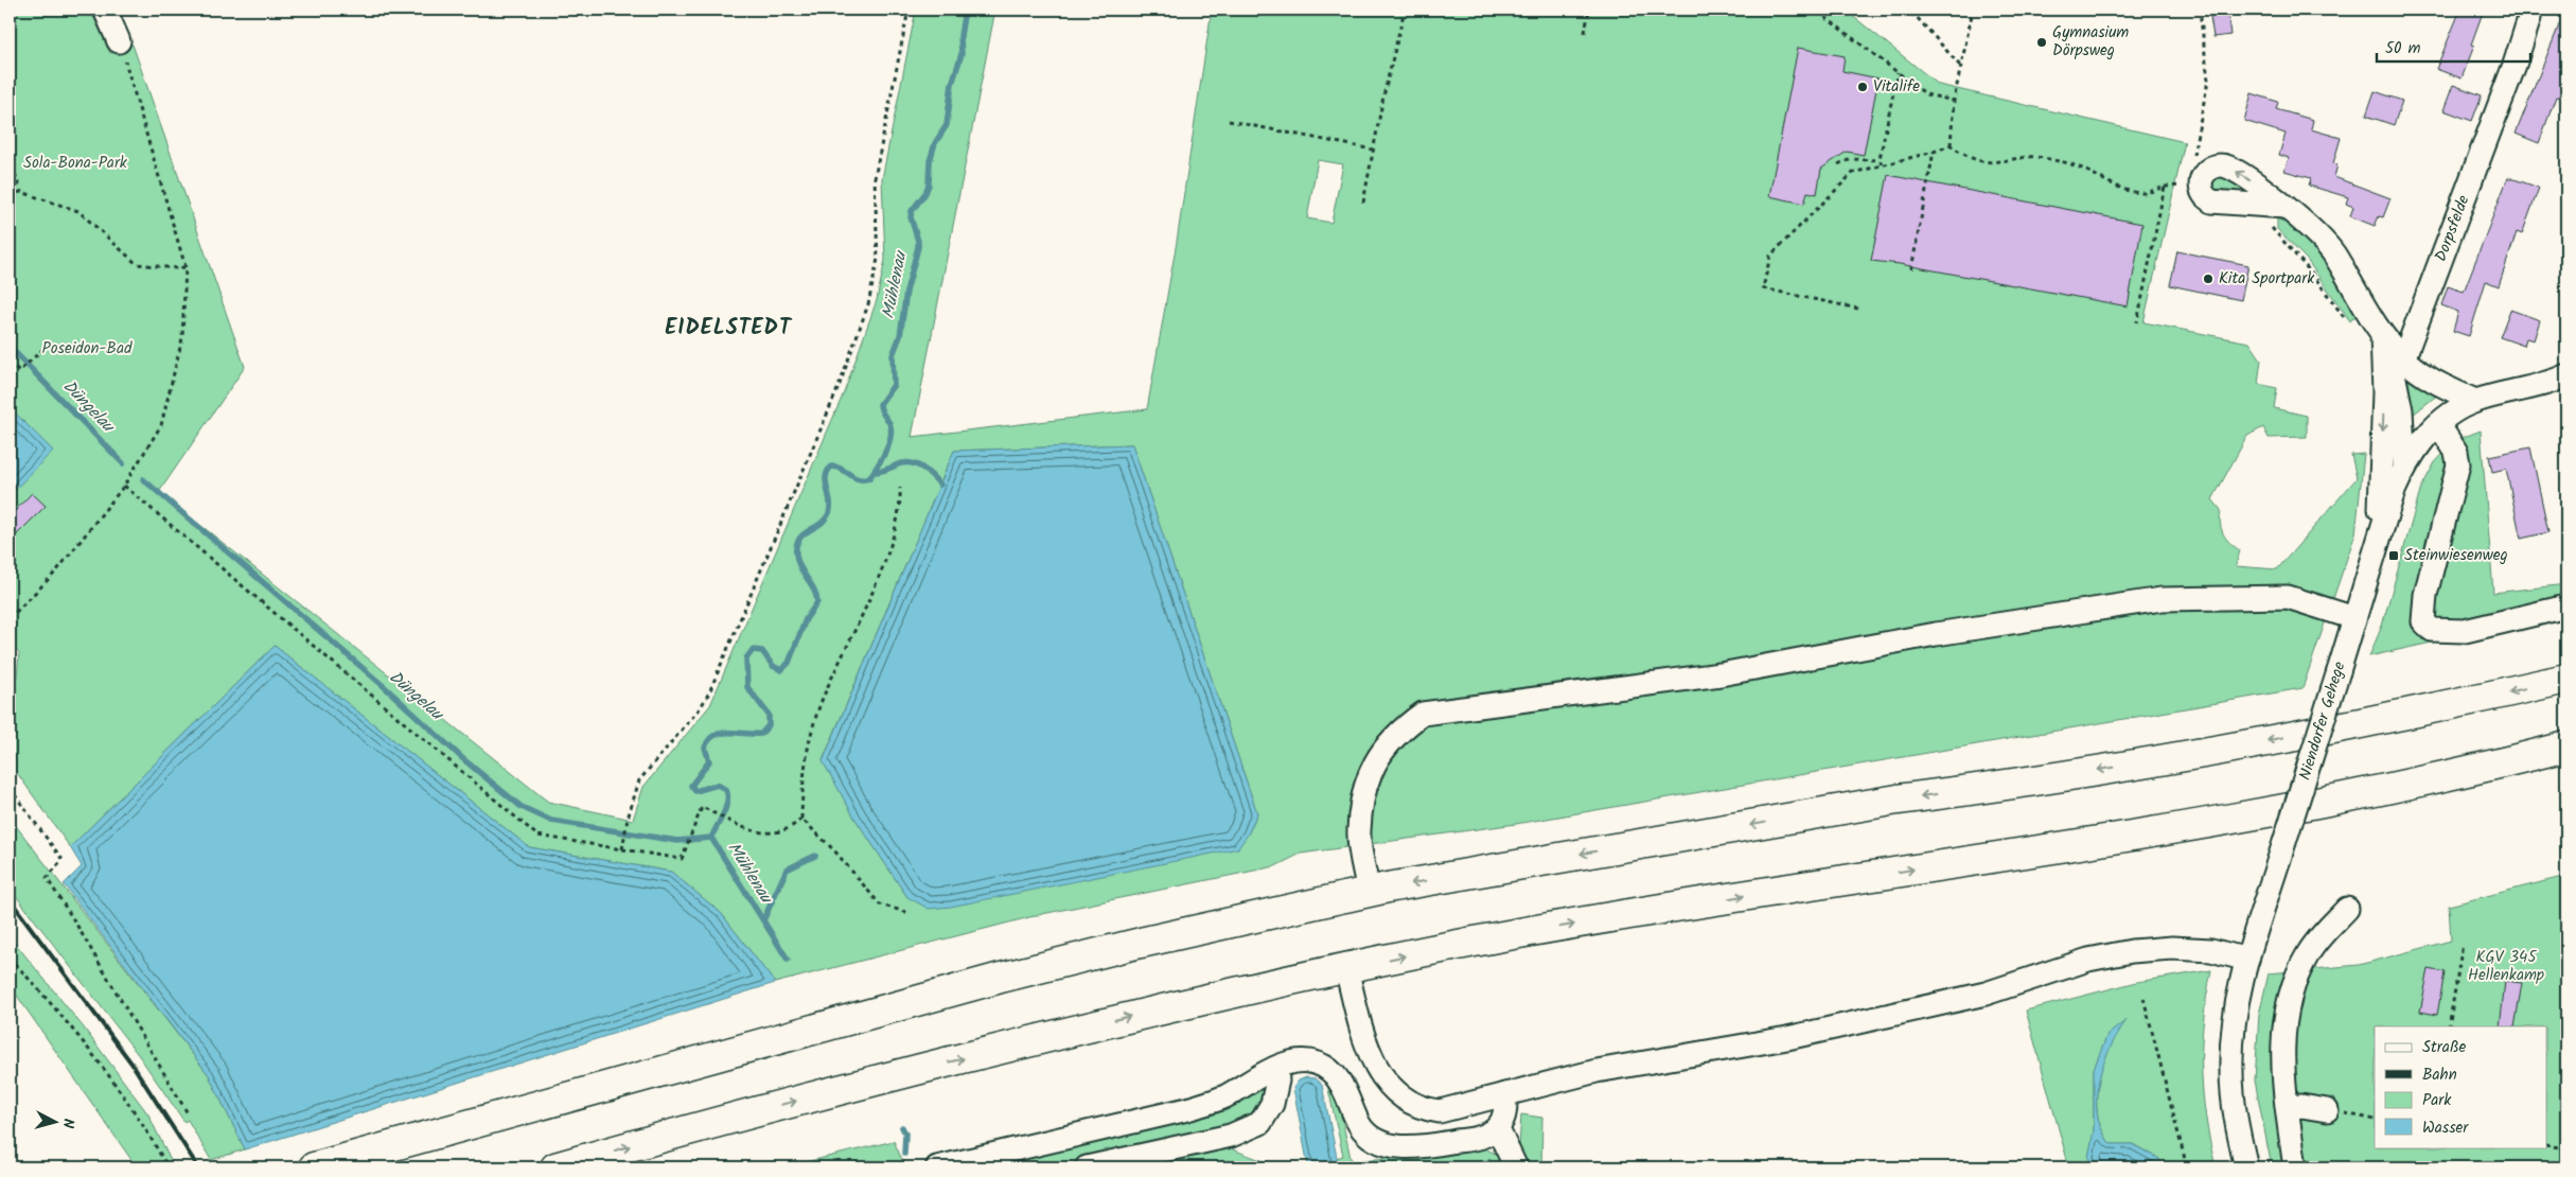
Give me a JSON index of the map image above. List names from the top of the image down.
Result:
{
  "streets": {
    "street": ["Dorpsfelde", "Niendorfer Gehege"]
  },
  "districts": ["EIDELSTEDT"],
  "water": ["Mühlenau", "Düngelau"],
  "parks": ["Sola-Bona-Park", "Poseidon-Bad", "KGV 345 Hellenkamp"],
  "places": {
    "other": ["Gymnasium Dörpsweg", "Vitalife", "Kita Sportpark"],
    "transit": ["Steinwiesenweg"]
  },
  "legend": [
    "Straße",
    "Bahn",
    "Park",
    "Wasser"
  ],
  "scale_bar": "50 m",
  "north": "right"
}
